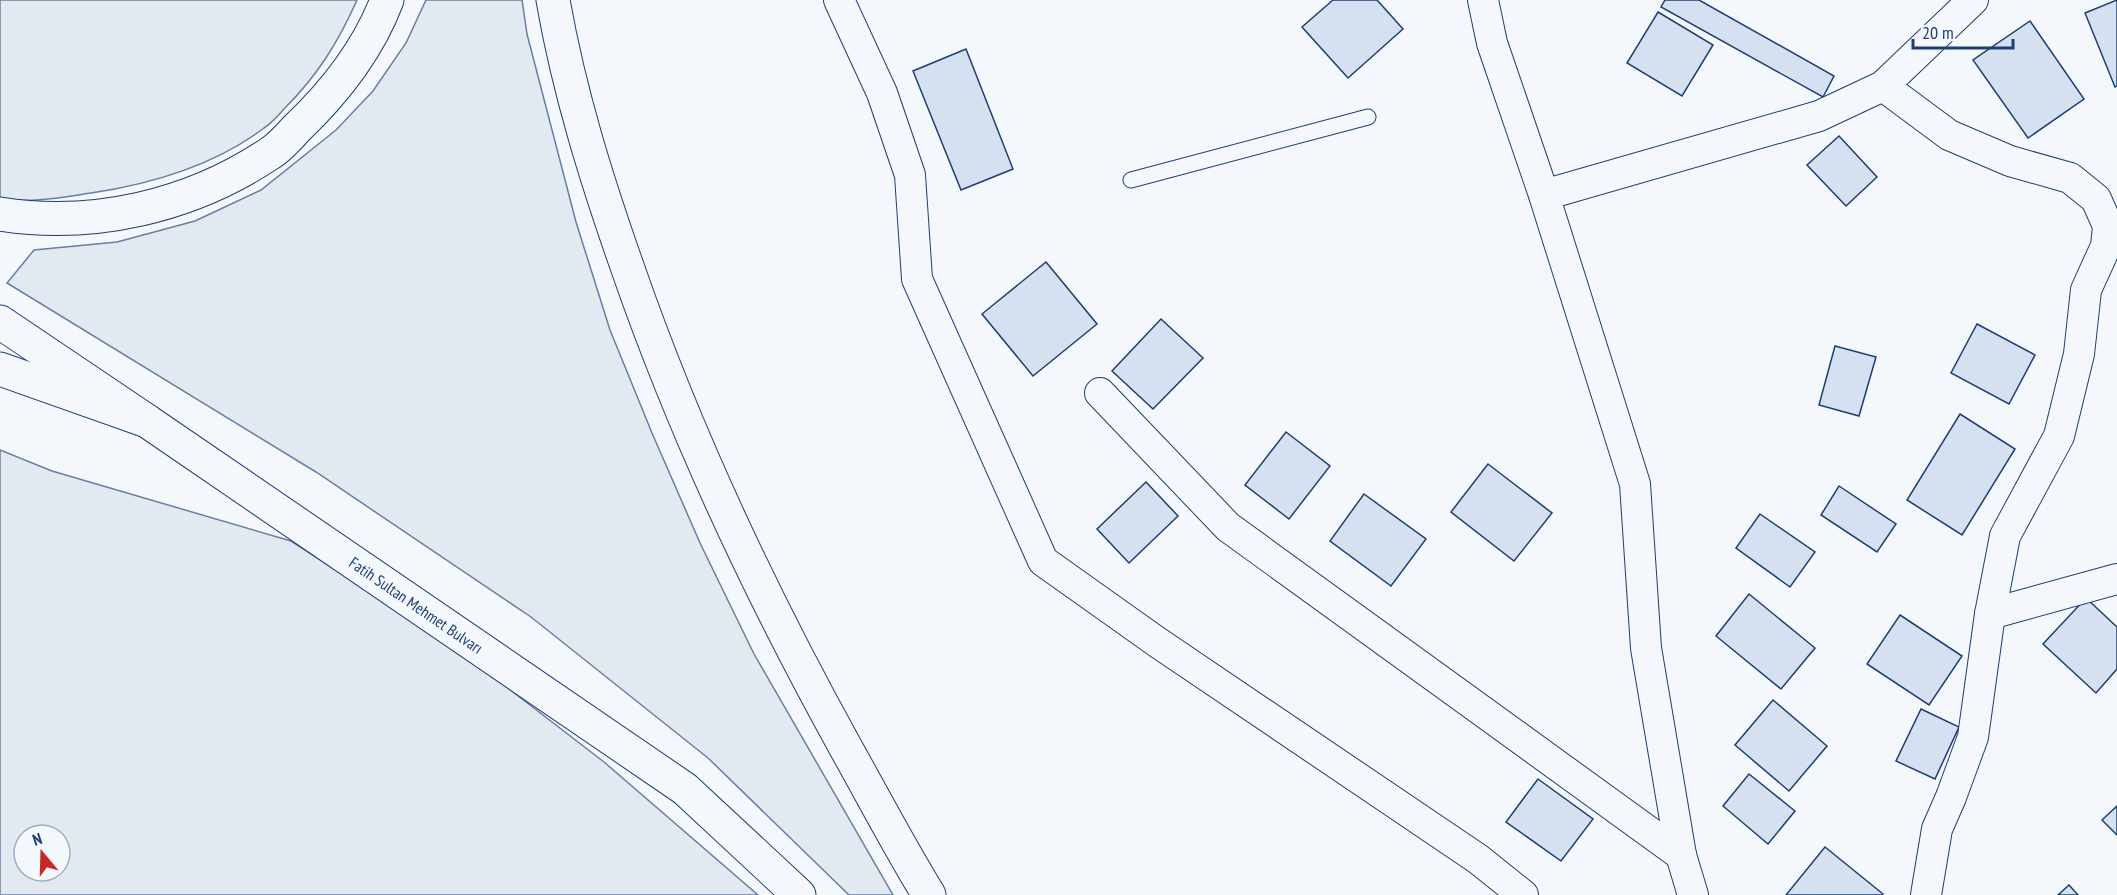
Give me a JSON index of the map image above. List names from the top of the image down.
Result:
{
  "streets": {
    "highway": ["Fatih Sultan Mehmet Bulvarı"]
  },
  "scale_bar": "20 m",
  "north": "top"
}
